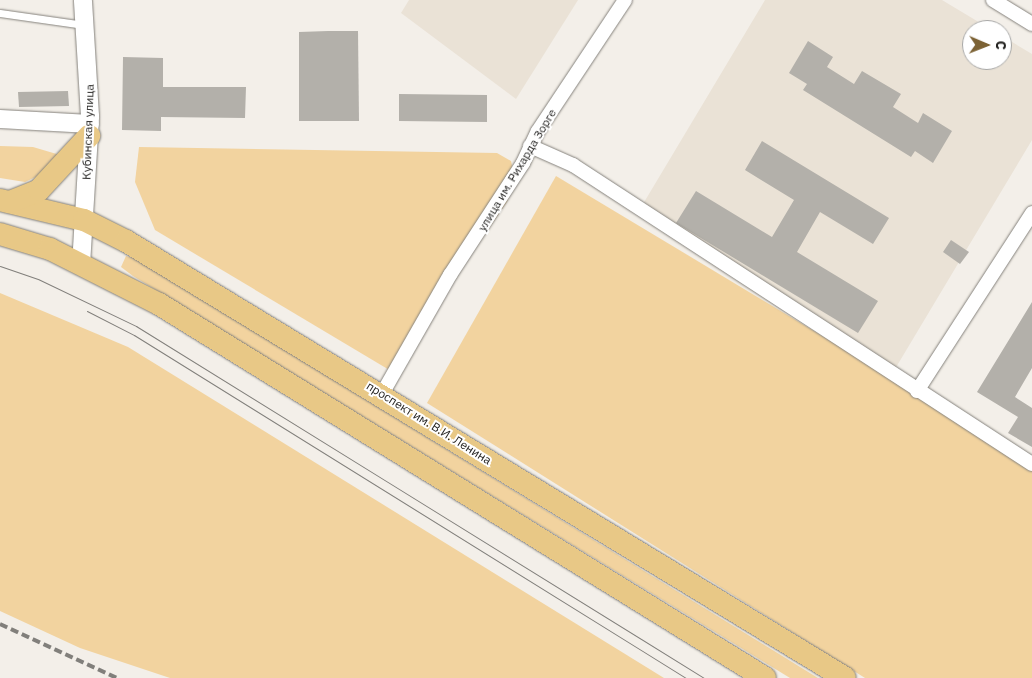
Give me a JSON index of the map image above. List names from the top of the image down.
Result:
{
  "streets": {
    "main road": ["проспект им. В.И. Ленина"],
    "street": ["Кубинская улица", "улица им. Рихарда Зорге"]
  },
  "crossings": [
    ["Кубинская улица", "проспект им. В.И. Ленина"],
    ["улица им. Рихарда Зорге", "проспект им. В.И. Ленина"]
  ],
  "north": "right"
}
